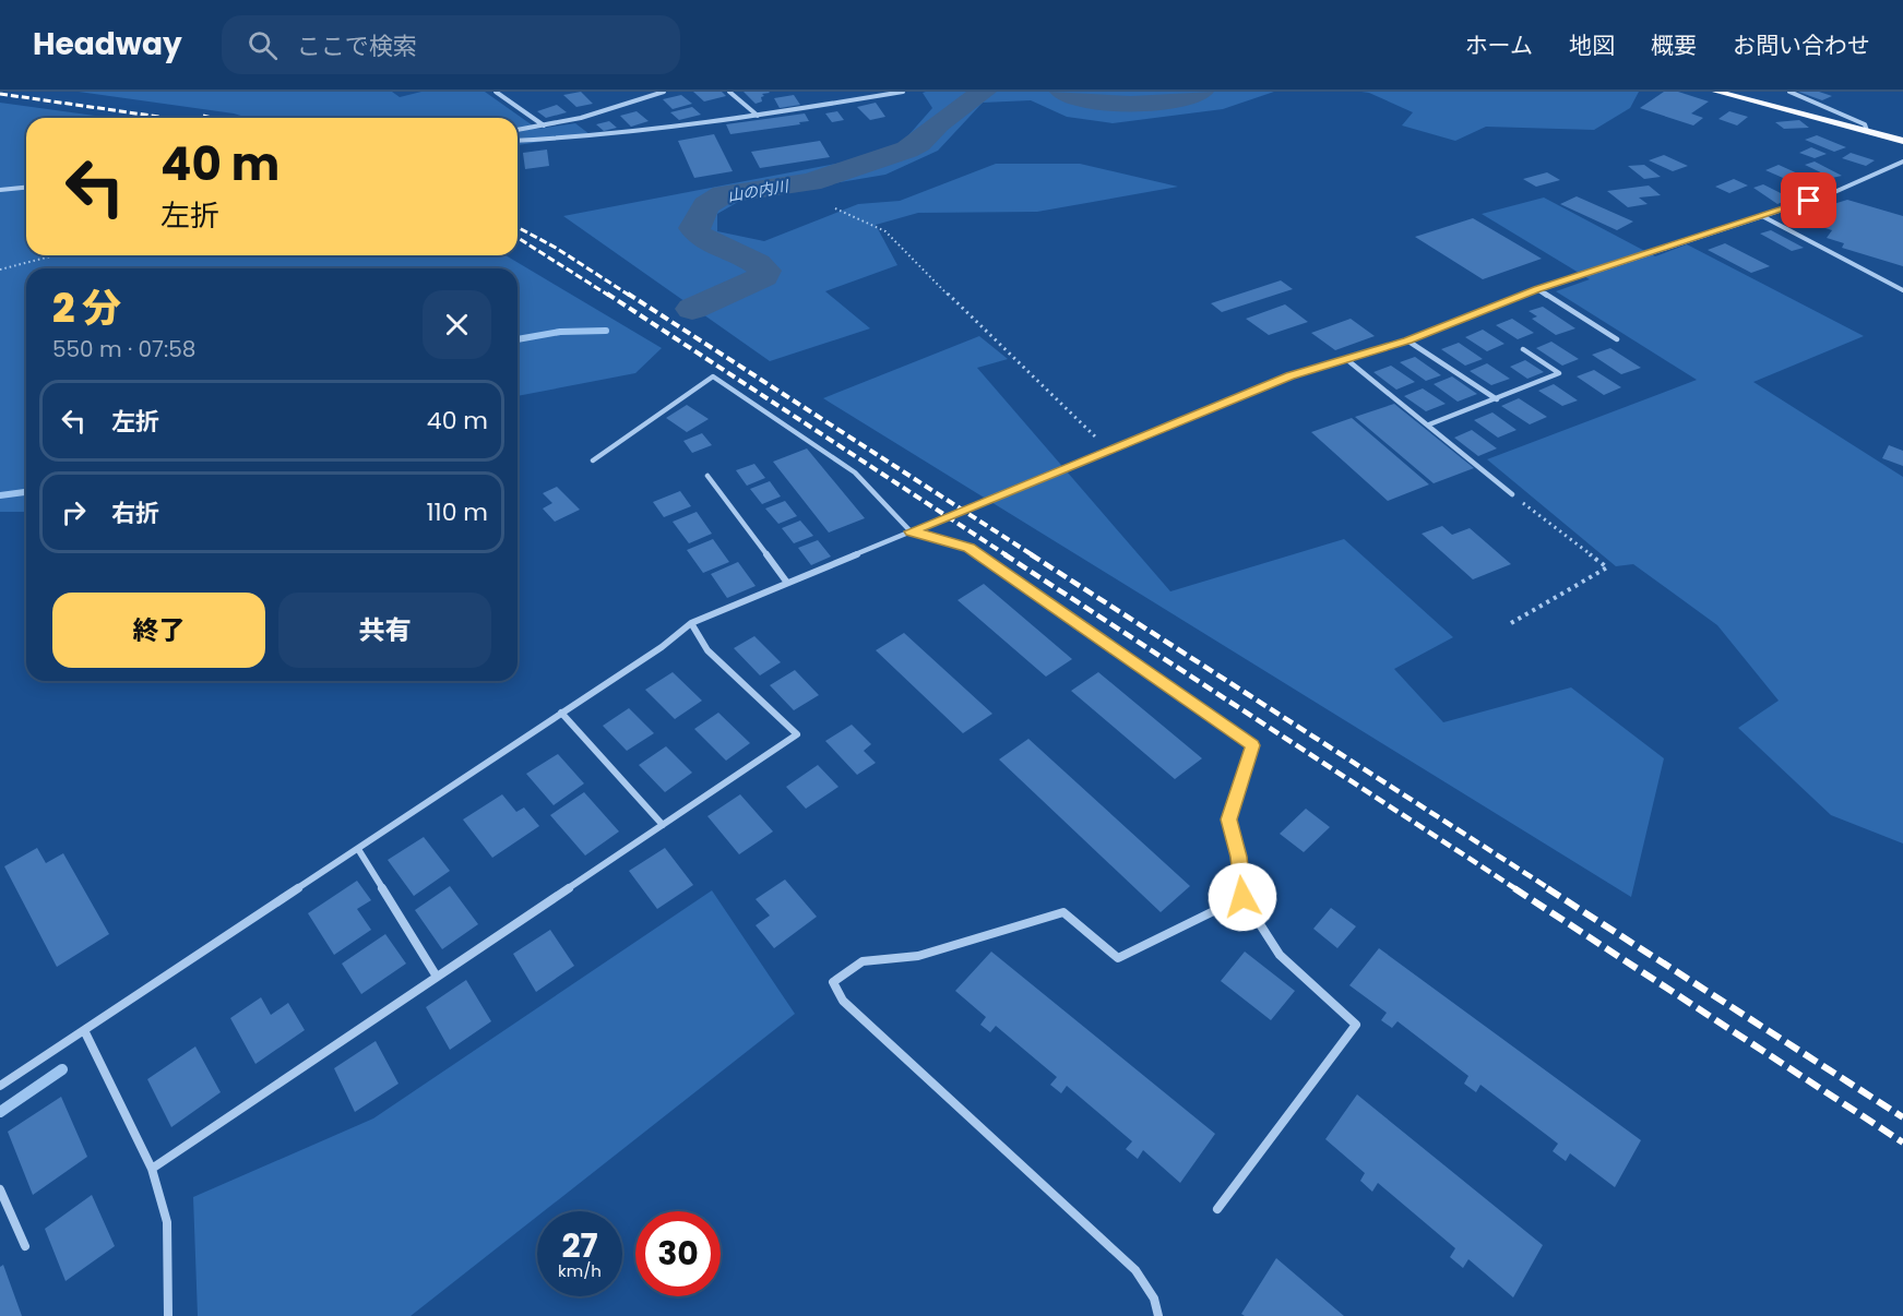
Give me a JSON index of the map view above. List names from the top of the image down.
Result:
{
  "water": ["山の内川"],
  "page": {
    "header": "Headway",
    "search": "ここで検索",
    "nav": [
      "ホーム",
      "地図",
      "概要",
      "お問い合わせ"
    ],
    "turn": ["40 m", "左折"],
    "heading": ["2 分", "550 m · 07:58"],
    "list": [
      {
        "name": "左折",
        "value": "40 m"
      },
      {
        "name": "右折",
        "value": "110 m"
      }
    ],
    "buttons": ["終了", "共有"],
    "speed": "27 km/h",
    "limit": "30"
  }
}
